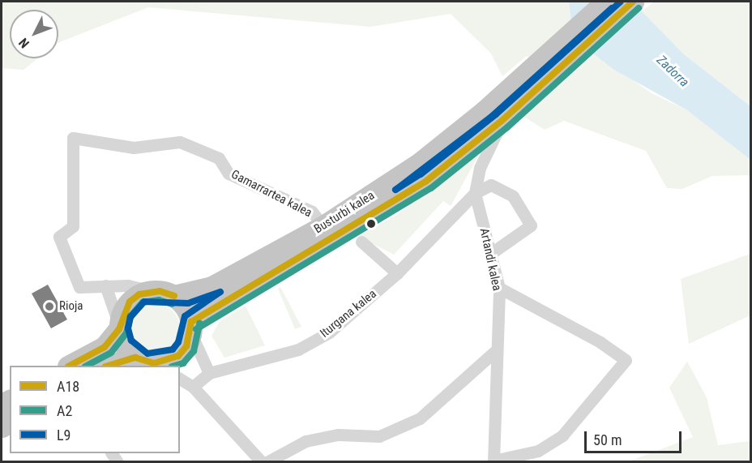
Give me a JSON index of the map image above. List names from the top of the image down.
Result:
{
  "streets": {
    "highway": ["Busturbi kalea"],
    "street": ["Gamarrartea kalea", "Artandi kalea", "Iturgana kalea"]
  },
  "crossings": [
    ["Gamarrartea kalea", "Busturbi kalea"],
    ["Busturbi kalea", "Artandi kalea"],
    ["Artandi kalea", "Iturgana kalea"]
  ],
  "water": ["Zadorra"],
  "places": ["Rioja"],
  "lines": ["transit line A18", "transit line L9", "transit line A2"],
  "legend": ["A18", "A2", "L9"],
  "scale_bar": "50 m",
  "north": "bottom left"
}
